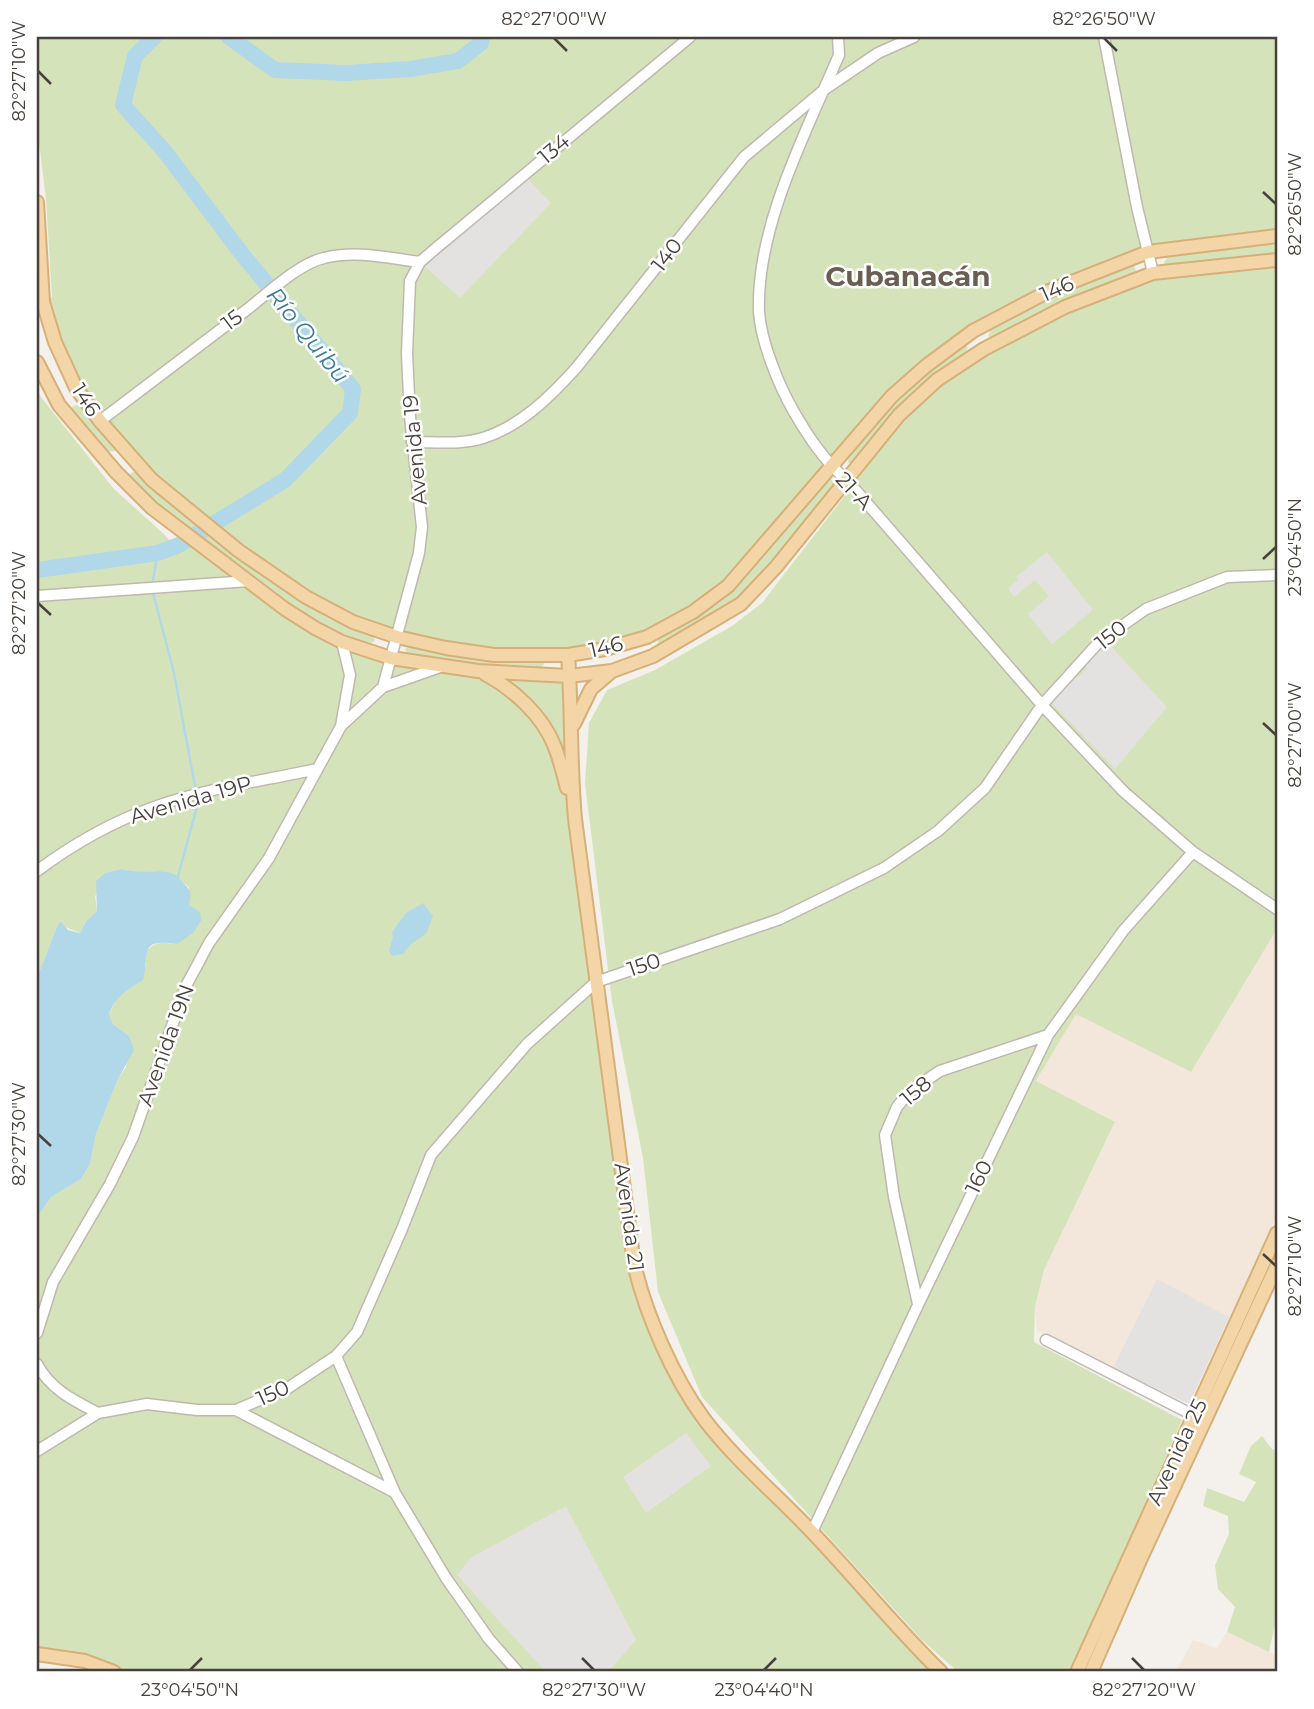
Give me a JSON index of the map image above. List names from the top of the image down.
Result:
{
  "streets": {
    "main road": ["146", "Avenida 21", "Avenida 25"],
    "street": [
      "134",
      "140",
      "15",
      "Avenida 19",
      "21-A",
      "150",
      "Avenida 19P",
      "Avenida 19N",
      "158",
      "160"
    ]
  },
  "crossings": [
    ["134", "15"],
    ["134", "Avenida 19"],
    ["140", "Avenida 19"],
    ["140", "21-A"],
    ["146", "15"],
    ["146", "Avenida 19"],
    ["146", "21-A"],
    ["146", "Avenida 21"],
    ["15", "Avenida 19"],
    ["21-A", "150"],
    ["21-A", "160"],
    ["150", "Avenida 21"],
    ["Avenida 19P", "Avenida 19N"],
    ["158", "160"],
    ["160", "Avenida 21"]
  ],
  "districts": ["Cubanacán"],
  "water": ["Río Quibú"],
  "coordinates": [
    "82°27'00\"W",
    "82°26'50\"W",
    "82°27'10\"W",
    "23°04'50\"N",
    "82°27'20\"W",
    "82°27'30\"W",
    "23°04'40\"N"
  ]
}
